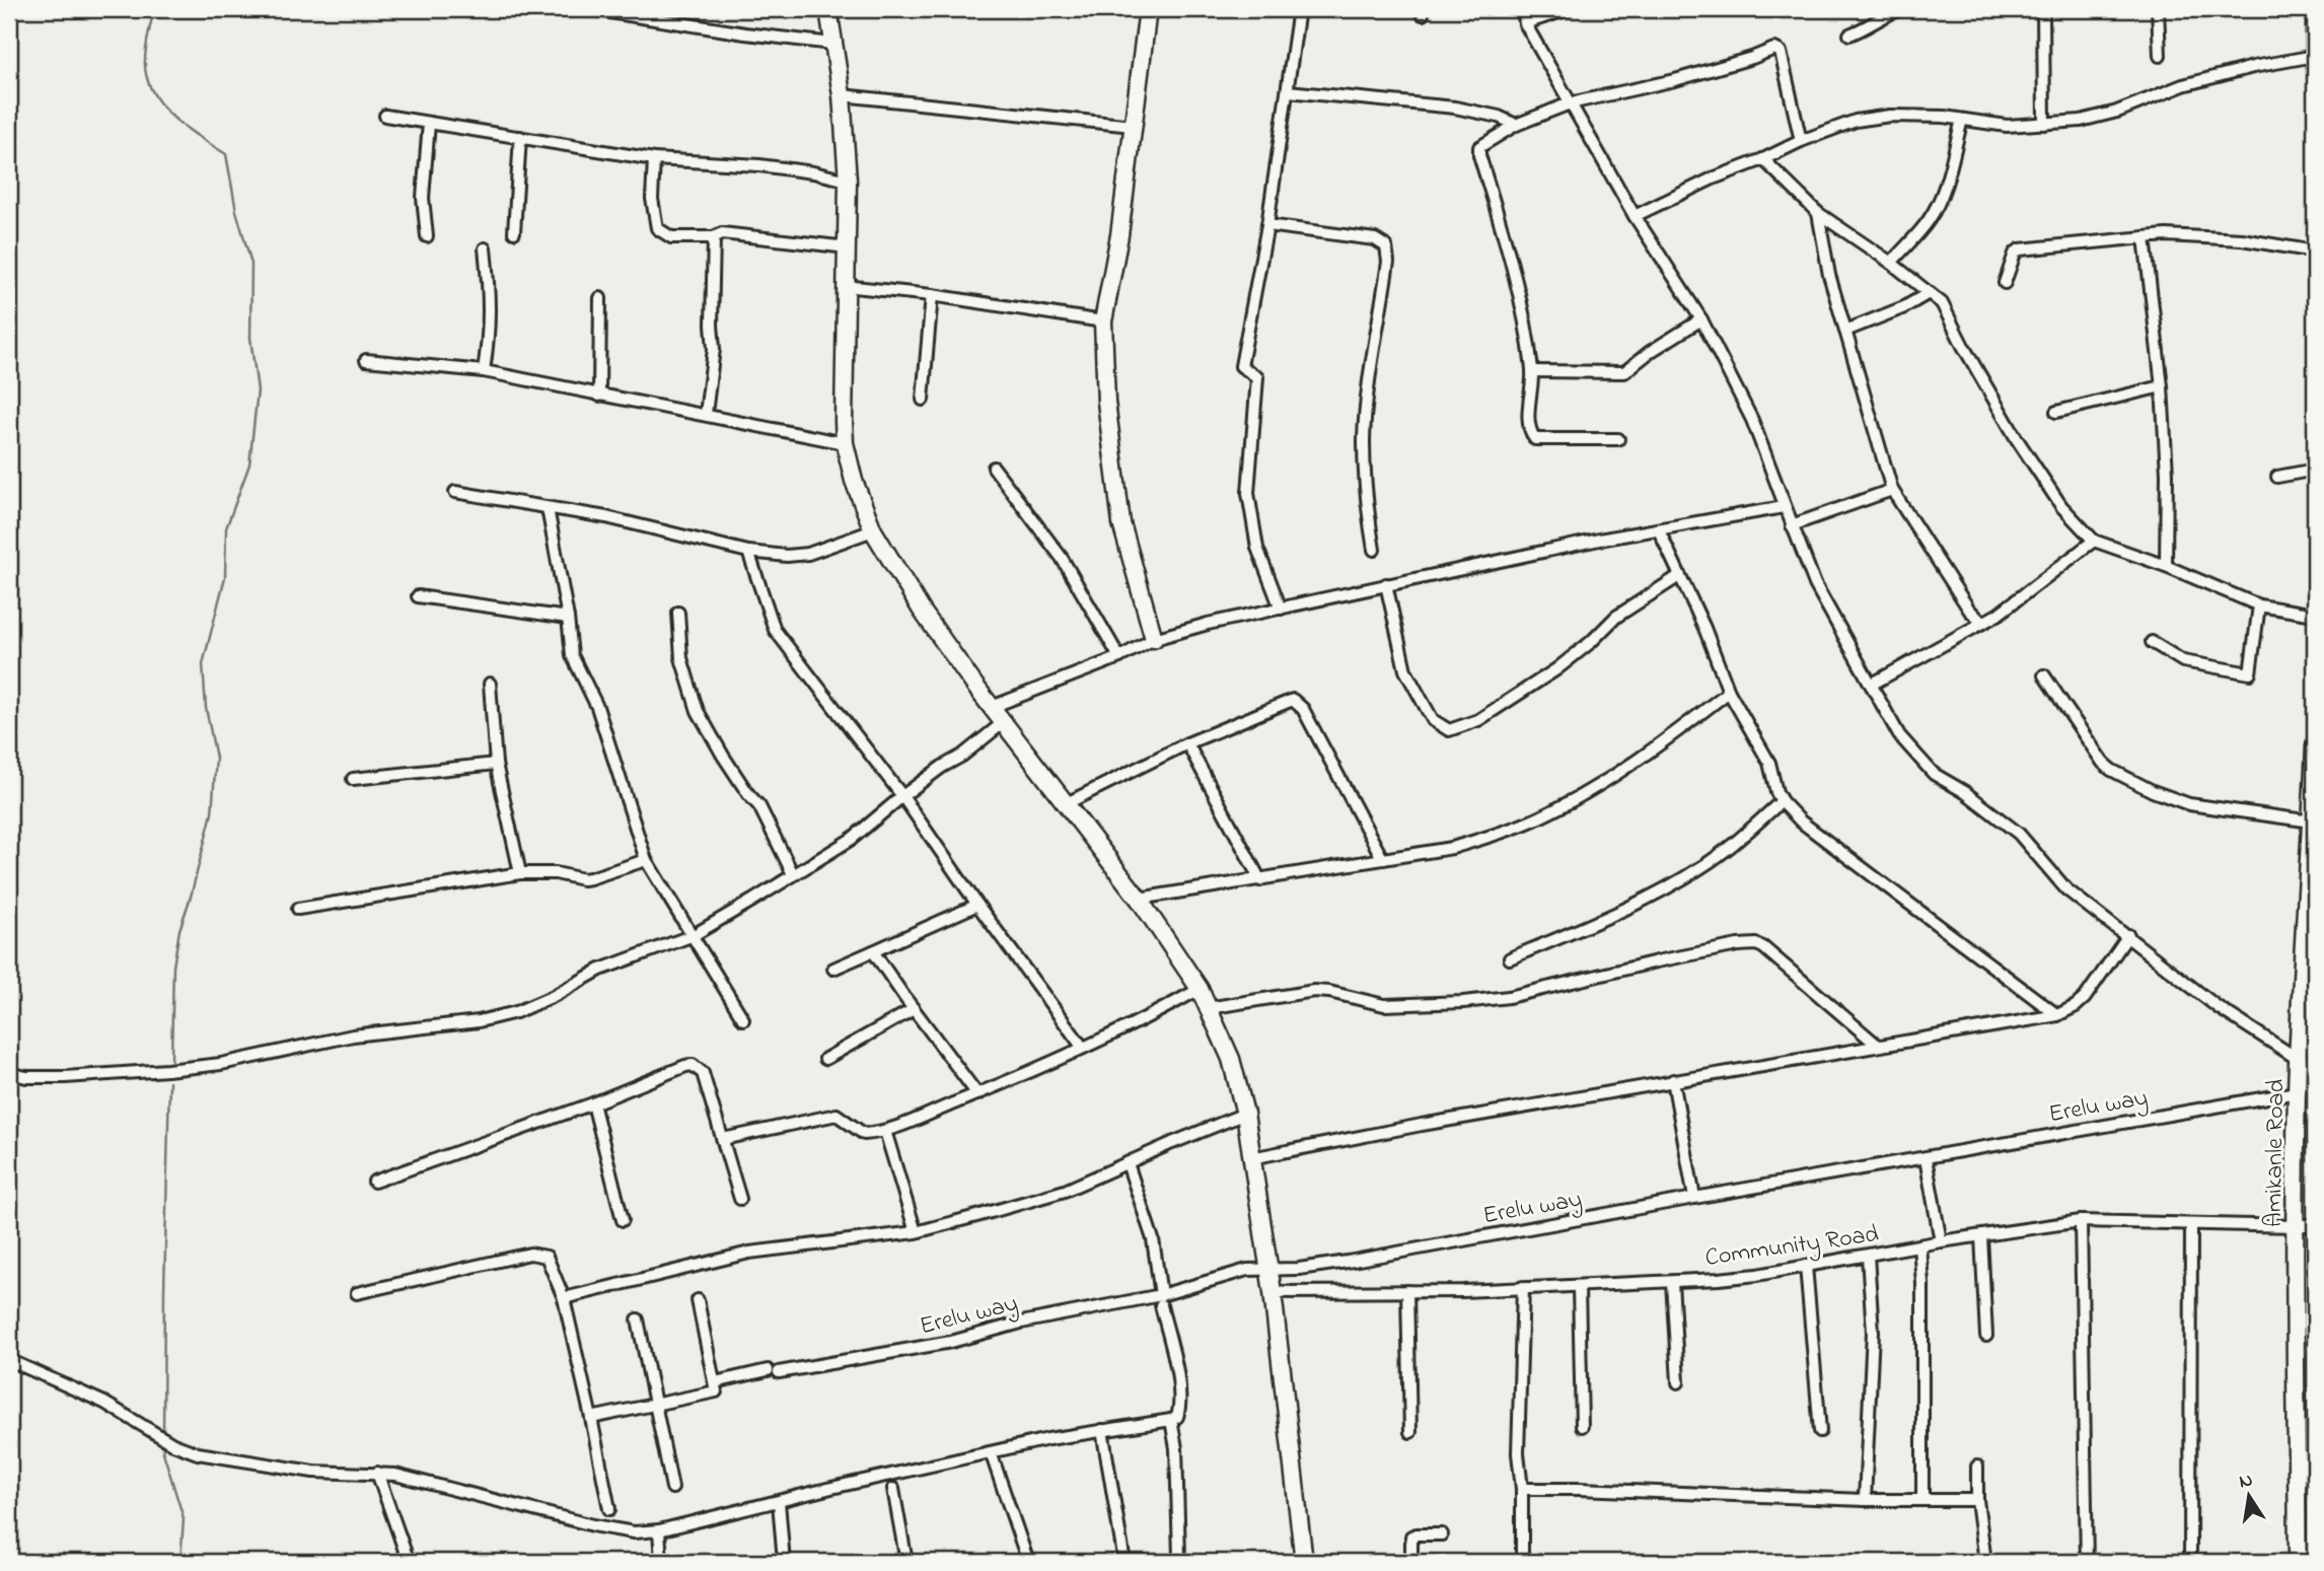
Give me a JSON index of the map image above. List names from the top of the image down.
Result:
{
  "streets": {
    "street": ["Erelu way", "Amikanle Road", "Community Road"]
  },
  "crossings": [
    ["Erelu way", "Amikanle Road"],
    ["Amikanle Road", "Community Road"]
  ],
  "north": "top"
}
